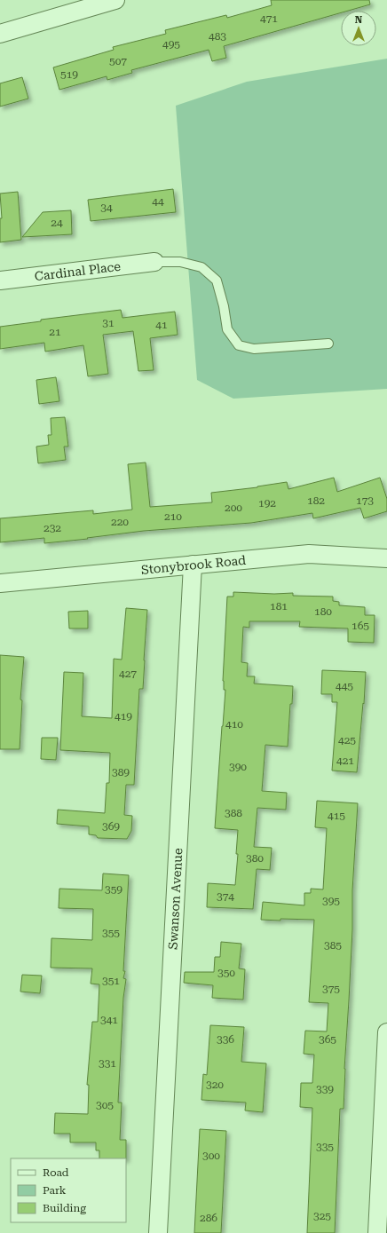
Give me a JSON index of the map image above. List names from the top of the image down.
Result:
{
  "streets": {
    "street": ["Cardinal Place", "Stonybrook Road", "Swanson Avenue"]
  },
  "crossings": [
    ["Stonybrook Road", "Swanson Avenue"]
  ],
  "house_numbers": [
    "471",
    "483",
    "495",
    "507",
    "519",
    "44",
    "34",
    "24",
    "31",
    "41",
    "21",
    "182",
    "173",
    "192",
    "200",
    "210",
    "220",
    "232",
    "181",
    "180",
    "165",
    "427",
    "445",
    "419",
    "410",
    "425",
    "421",
    "390",
    "389",
    "388",
    "415",
    "369",
    "380",
    "359",
    "374",
    "395",
    "355",
    "385",
    "350",
    "351",
    "375",
    "341",
    "336",
    "365",
    "331",
    "320",
    "339",
    "305",
    "335",
    "300",
    "325",
    "286"
  ],
  "legend": ["Road", "Park", "Building"],
  "north": "top"
}
